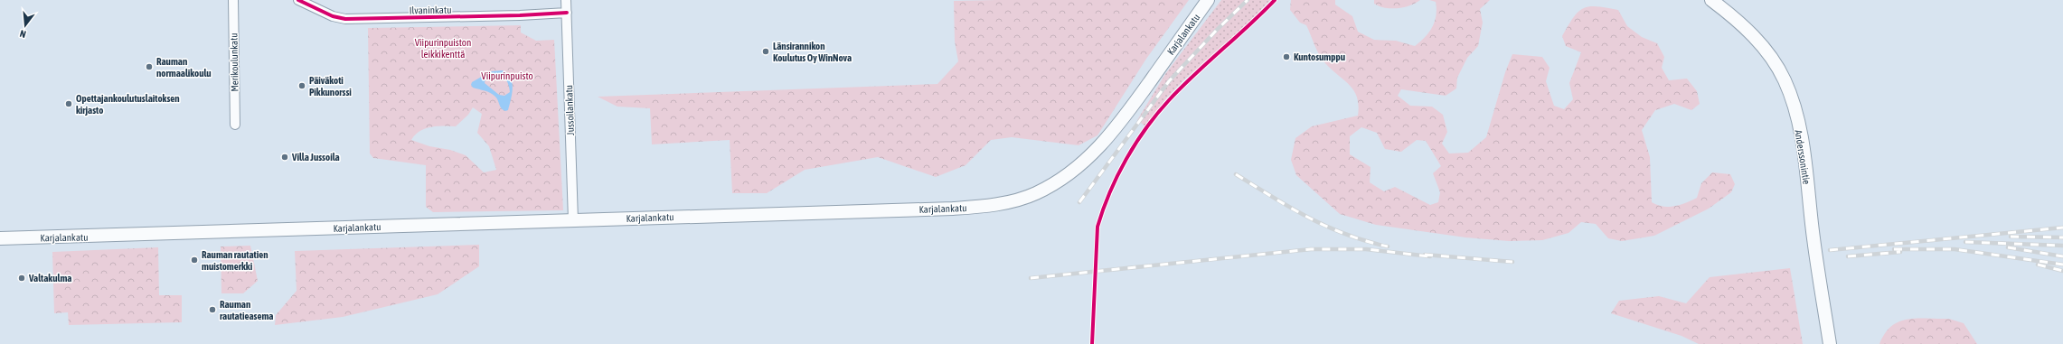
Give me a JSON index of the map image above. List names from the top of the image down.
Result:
{
  "streets": {
    "main road": ["Karjalankatu", "Anderssonintie"],
    "street": ["Ilvaninkatu", "Merikoulunkatu", "Jussoilankatu"]
  },
  "crossings": [
    ["Ilvaninkatu", "Jussoilankatu"],
    ["Karjalankatu", "Jussoilankatu"]
  ],
  "parks": ["Viipurinpuiston leikkikenttä", "Viipurinpuisto"],
  "places": [
    "Länsirannikon Koulutus Oy WinNova",
    "Kuntosumppu",
    "Rauman normaalikoulu",
    "Päiväkoti Pikkunorssi",
    "Opettajankoulutuslaitoksen kirjasto",
    "Villa Jussoila",
    "Rauman rautatien muistomerkki",
    "Valtakulma",
    "Rauman rautatieasema"
  ],
  "north": "bottom"
}
